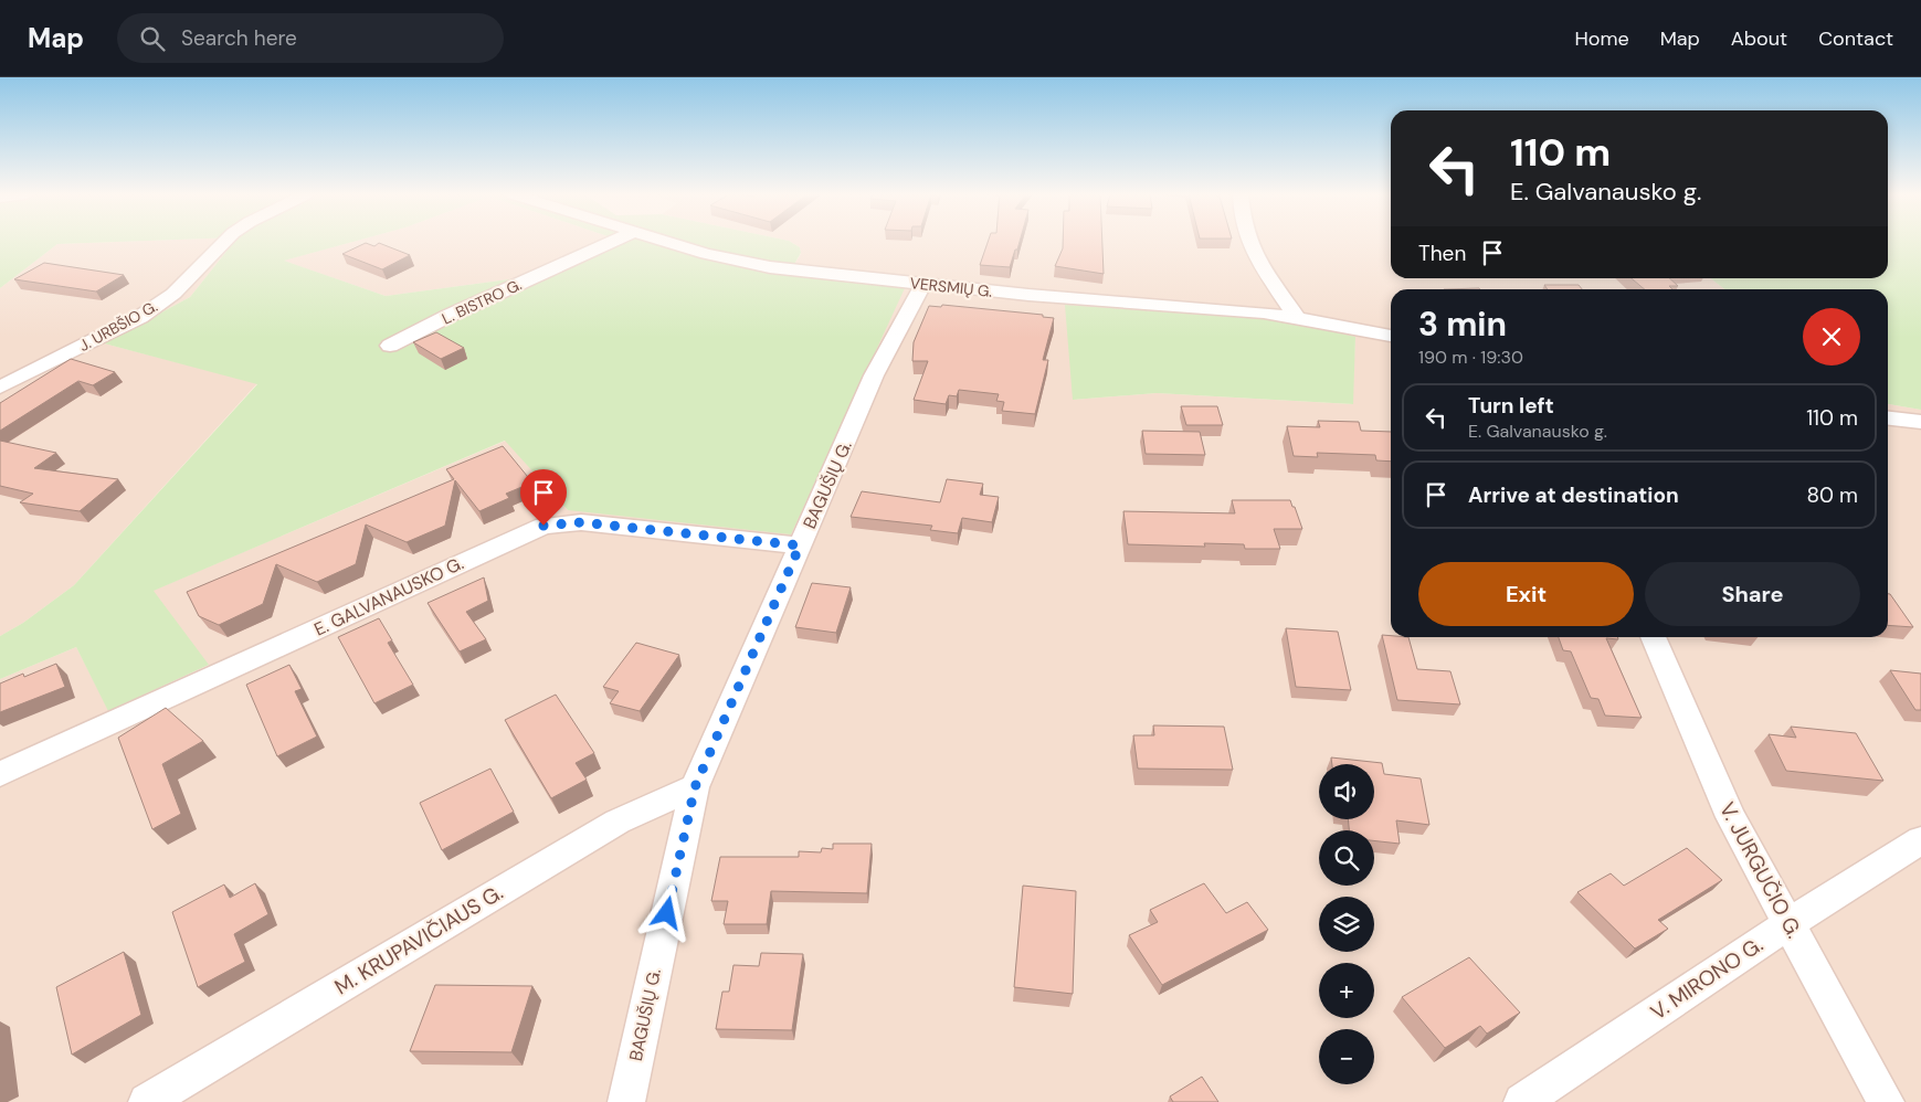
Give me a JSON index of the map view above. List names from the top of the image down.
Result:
{
  "streets": {
    "street": [
      "VERSMIŲ G.",
      "L. BISTRO G.",
      "J. URBŠIO G.",
      "BAGUŠIŲ G.",
      "E. GALVANAUSKO G.",
      "V. JURGUČIO G.",
      "M. KRUPAVIČIAUS G.",
      "V. MIRONO G."
    ]
  },
  "crossings": [
    ["VERSMIŲ G.", "BAGUŠIŲ G."],
    ["BAGUŠIŲ G.", "E. GALVANAUSKO G."],
    ["BAGUŠIŲ G.", "M. KRUPAVIČIAUS G."],
    ["V. JURGUČIO G.", "V. MIRONO G."]
  ],
  "page": {
    "header": "Map",
    "search": "Search here",
    "nav": [
      "Home",
      "Map",
      "About",
      "Contact"
    ],
    "turn": ["110 m", "E. Galvanausko g."],
    "then": "Then",
    "heading": ["3 min", "190 m · 19:30"],
    "list": [
      {
        "name": "Turn left",
        "note": "E. Galvanausko g.",
        "value": "110 m"
      },
      {
        "name": "Arrive at destination",
        "value": "80 m"
      }
    ],
    "buttons": ["Exit", "Share"],
    "map_buttons": ["+", "−"]
  }
}
